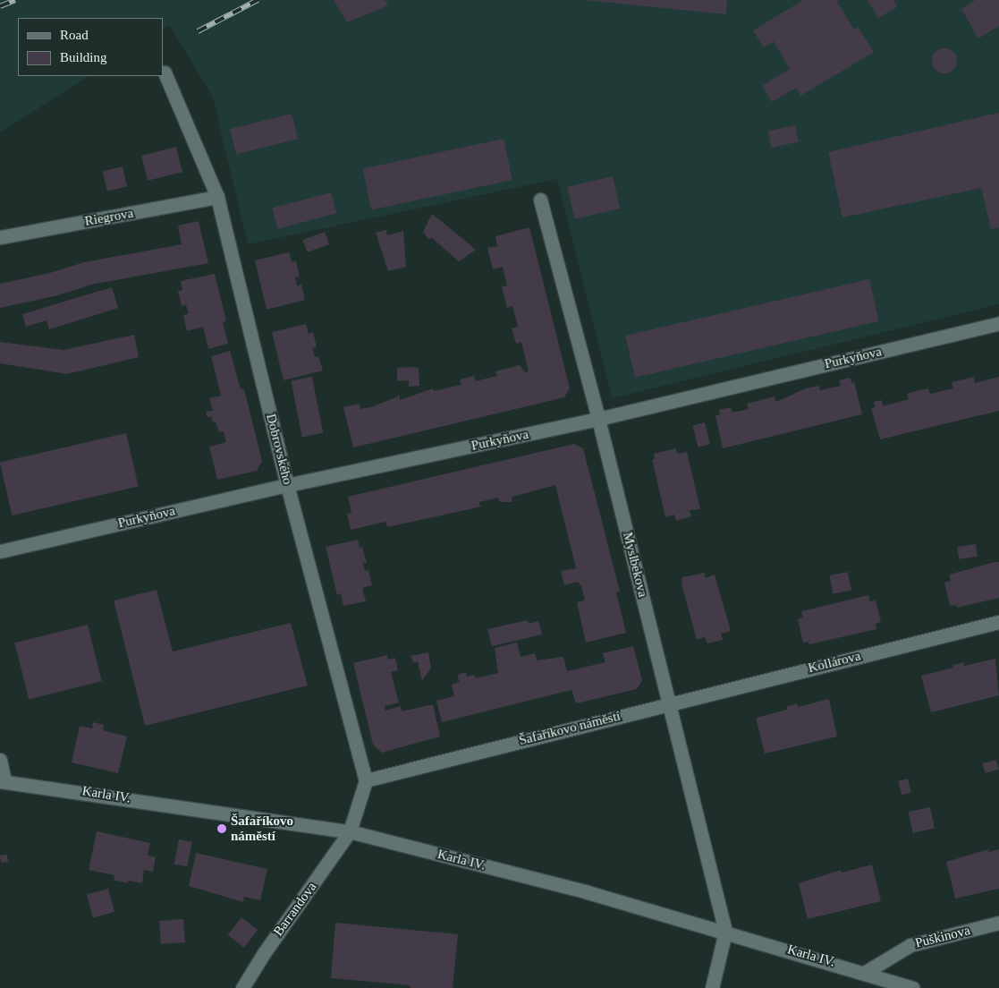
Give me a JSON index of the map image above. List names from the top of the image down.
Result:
{
  "streets": {
    "street": [
      "Riegrova",
      "Purkyňova",
      "Dobrovského",
      "Myslbekova",
      "Kollárova",
      "Šafaříkovo náměstí",
      "Karla IV.",
      "Barrandova",
      "Puškinova"
    ]
  },
  "crossings": [
    ["Riegrova", "Dobrovského"],
    ["Purkyňova", "Dobrovského"],
    ["Purkyňova", "Myslbekova"],
    ["Dobrovského", "Šafaříkovo náměstí"],
    ["Myslbekova", "Kollárova"],
    ["Myslbekova", "Šafaříkovo náměstí"],
    ["Myslbekova", "Karla IV."],
    ["Kollárova", "Šafaříkovo náměstí"],
    ["Karla IV.", "Barrandova"],
    ["Karla IV.", "Puškinova"]
  ],
  "places": ["Šafaříkovo náměstí"],
  "legend": ["Road", "Building"]
}
